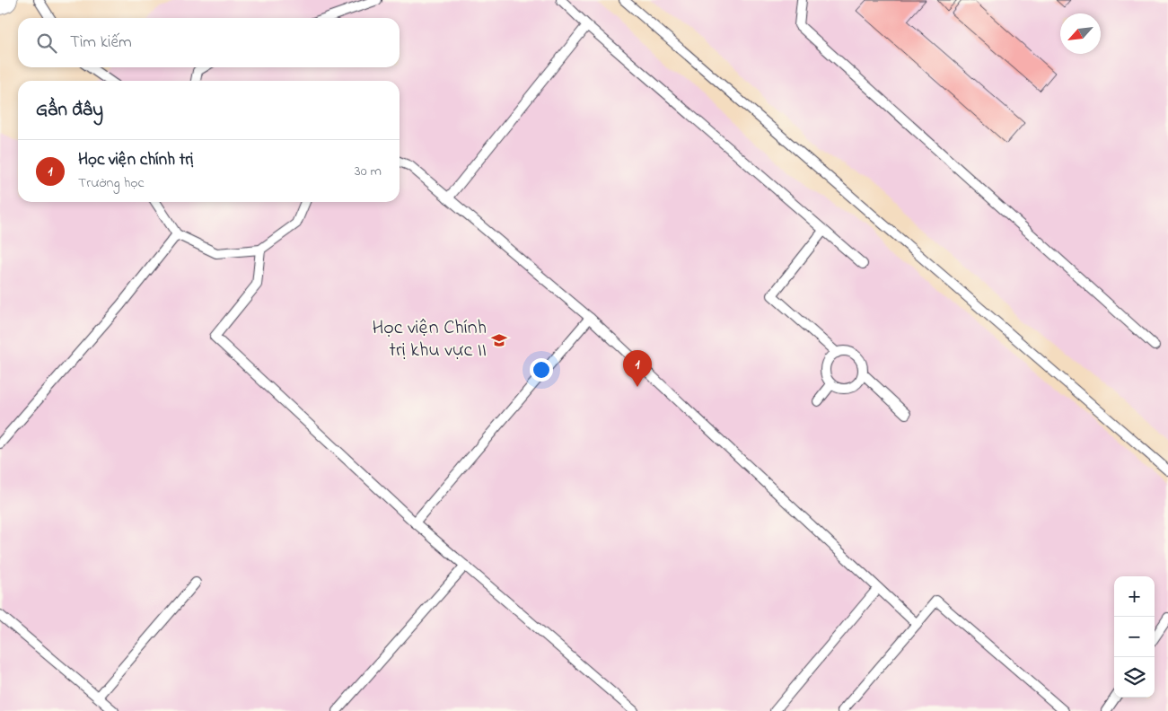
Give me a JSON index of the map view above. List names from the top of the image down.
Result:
{
  "places": {
    "school or university": ["Học viện Chính trị khu vực II"]
  },
  "north": "bottom left",
  "page": {
    "search": "Tìm kiếm",
    "heading": "Gần đây",
    "list": [
      {
        "mark": "1",
        "name": "Học viện chính trị",
        "note": "Trường học",
        "value": "30 m"
      }
    ],
    "pins": "1",
    "map_buttons": ["+", "−"]
  }
}
